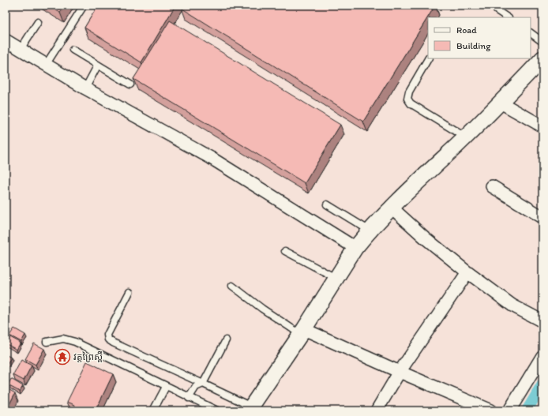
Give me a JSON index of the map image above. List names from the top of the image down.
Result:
{
  "places": {
    "temple": ["វត្តព្រៃស្ពឺ"]
  },
  "legend": ["Road", "Building"]
}
